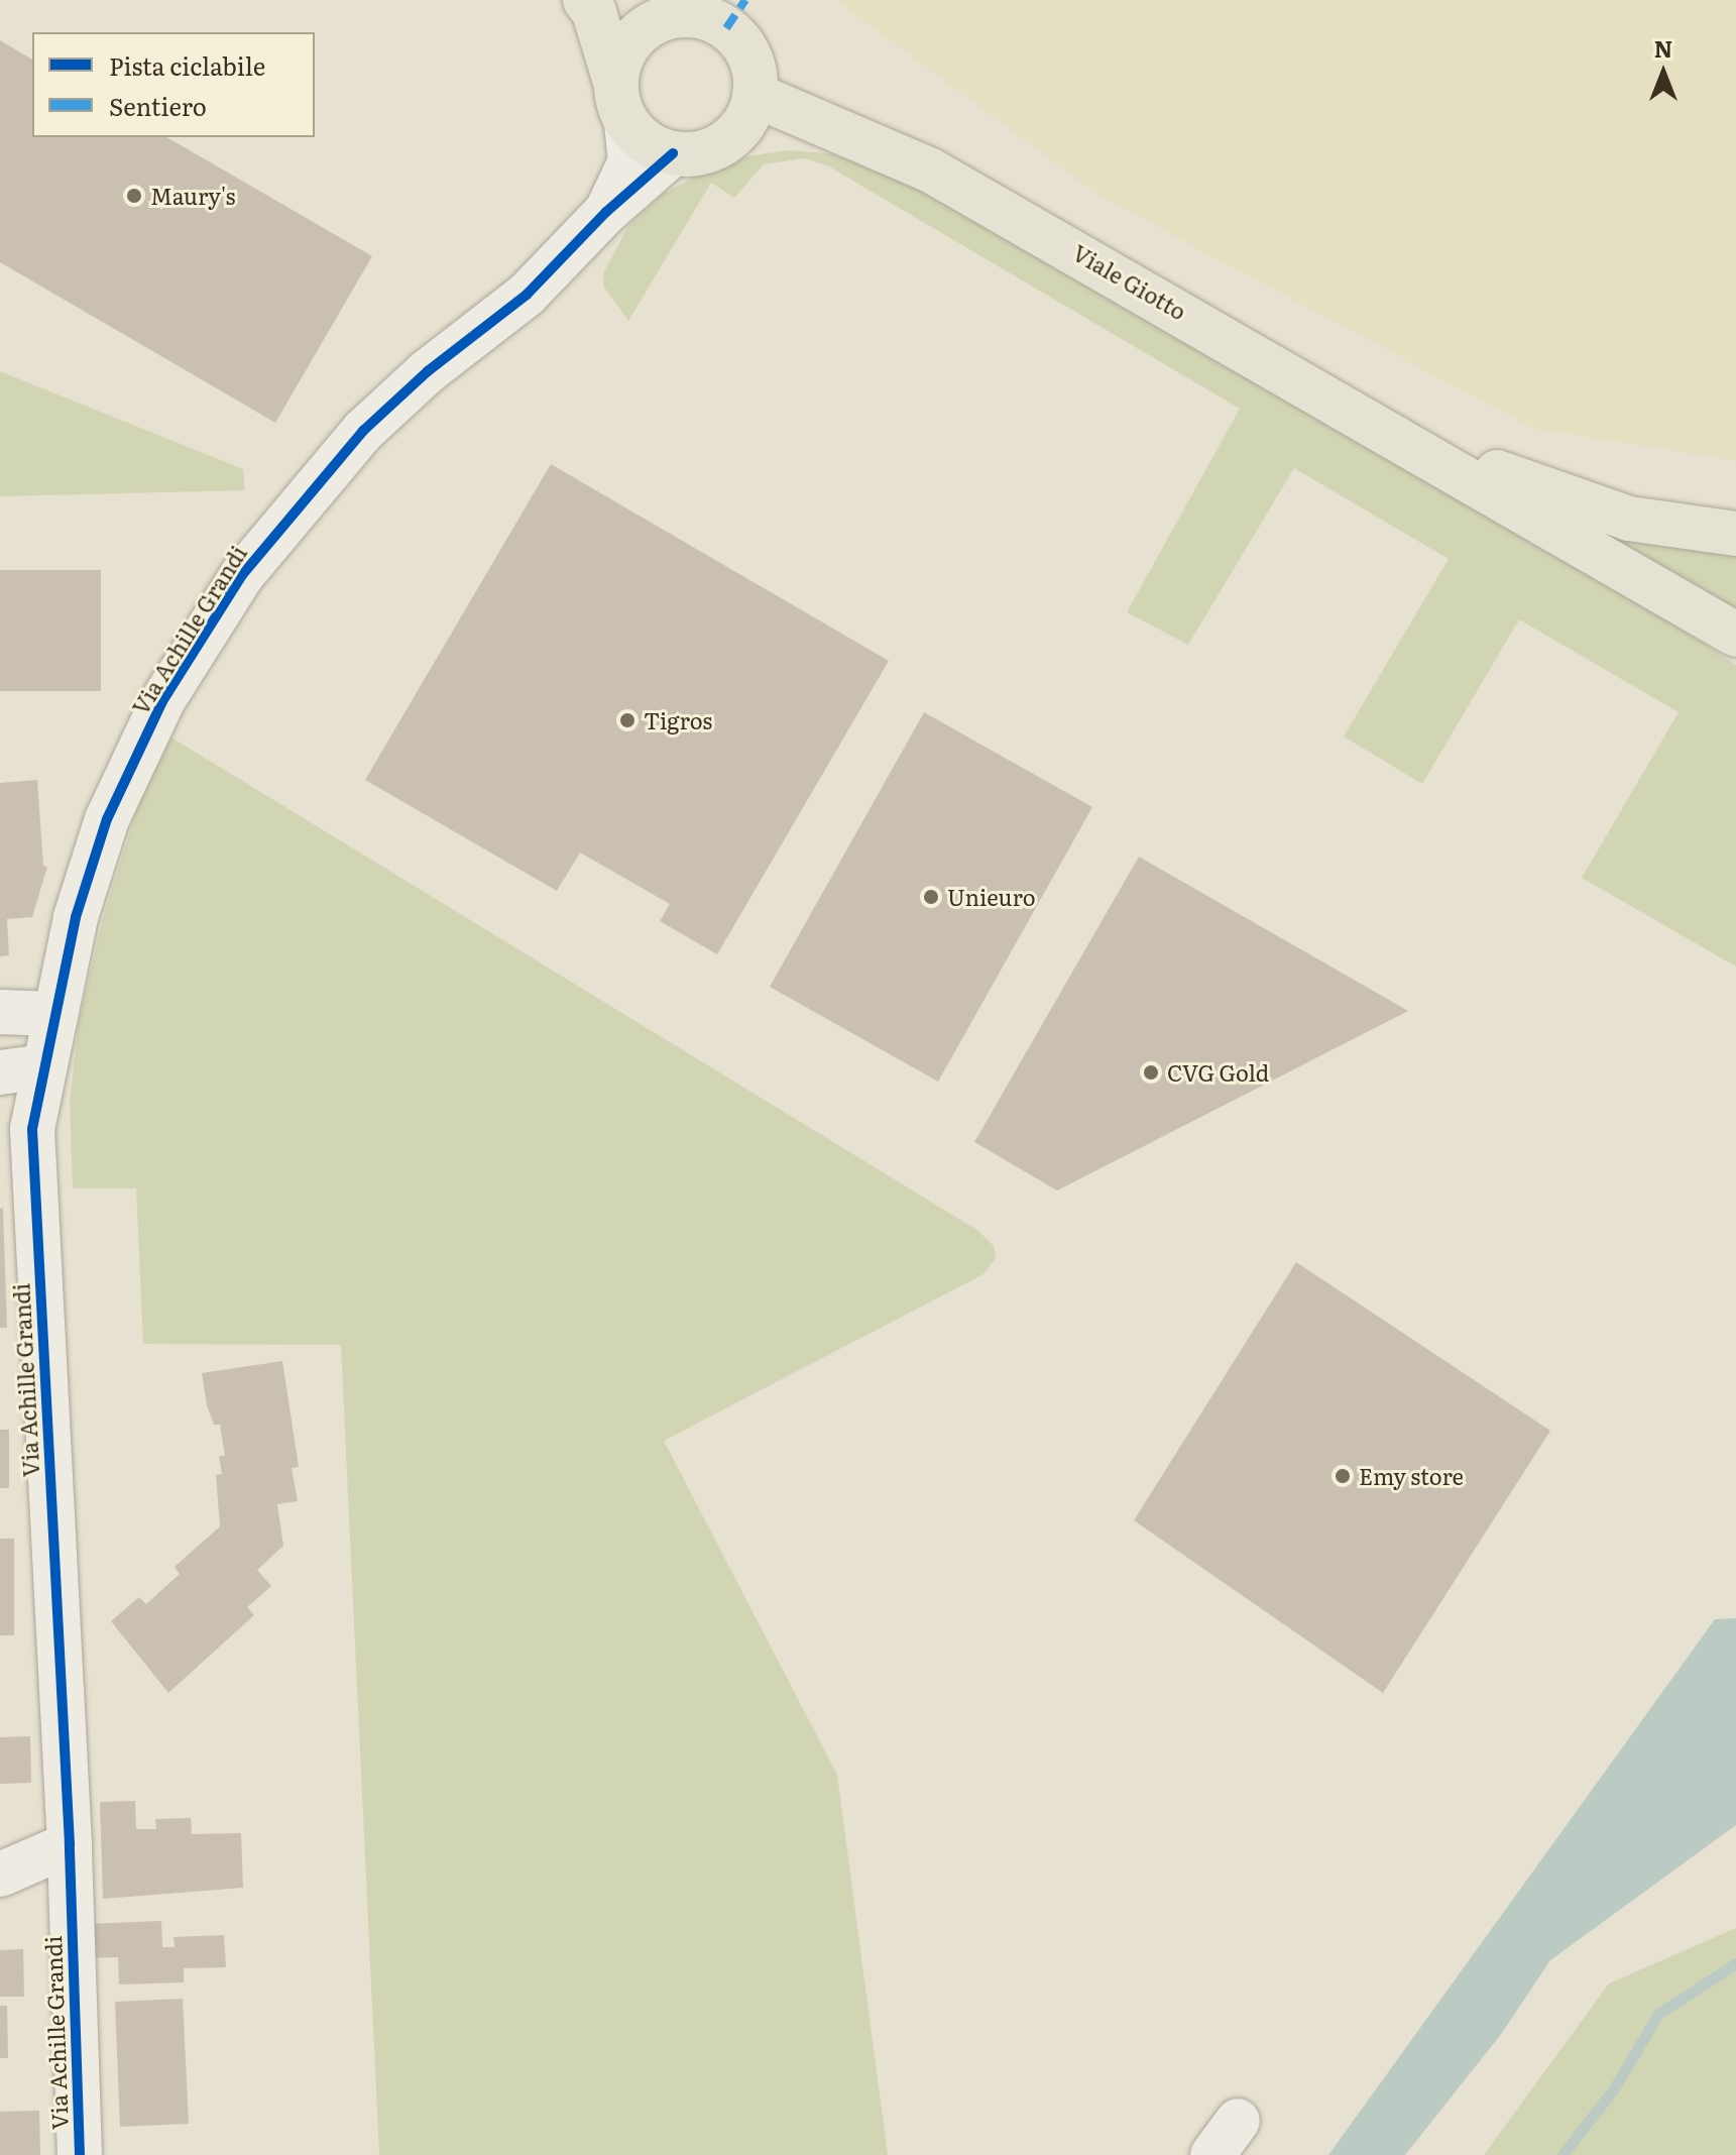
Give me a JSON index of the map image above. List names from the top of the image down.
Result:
{
  "streets": {
    "main road": ["Viale Giotto"],
    "street": ["Via Achille Grandi"]
  },
  "crossings": [
    ["Viale Giotto", "Via Achille Grandi"]
  ],
  "places": [
    "Maury's",
    "Tigros",
    "Unieuro",
    "CVG Gold",
    "Emy store"
  ],
  "legend": ["Pista ciclabile", "Sentiero"],
  "north": "top"
}
